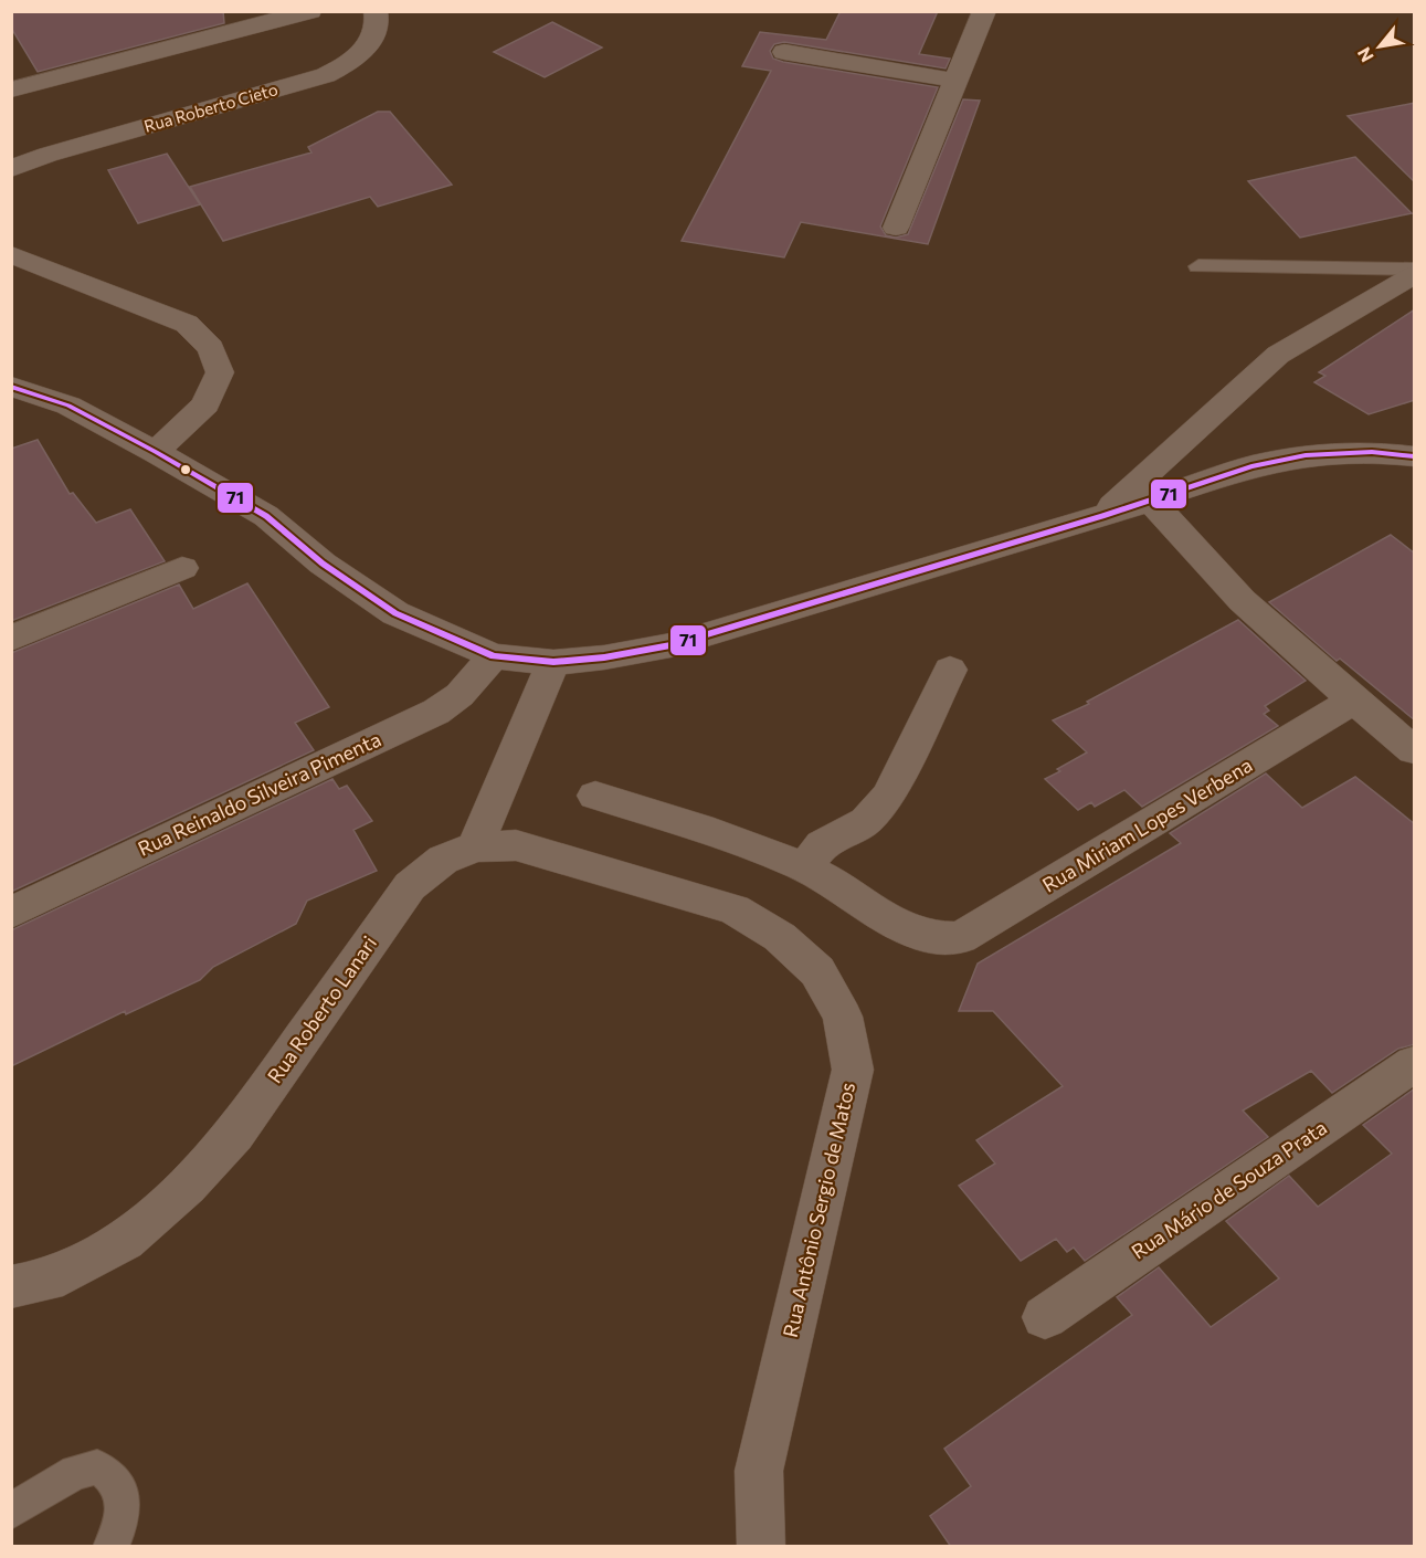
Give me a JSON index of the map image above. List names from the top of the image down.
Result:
{
  "streets": {
    "street": [
      "Rua Roberto Cieto",
      "Rua Reinaldo Silveira Pimenta",
      "Rua Miriam Lopes Verbena",
      "Rua Roberto Lanari",
      "Rua Mário de Souza Prata",
      "Rua Antônio Sergio de Matos"
    ]
  },
  "crossings": [
    ["Rua Roberto Lanari", "Rua Antônio Sergio de Matos"]
  ],
  "lines": ["transit line 71"],
  "north": "bottom left"
}
